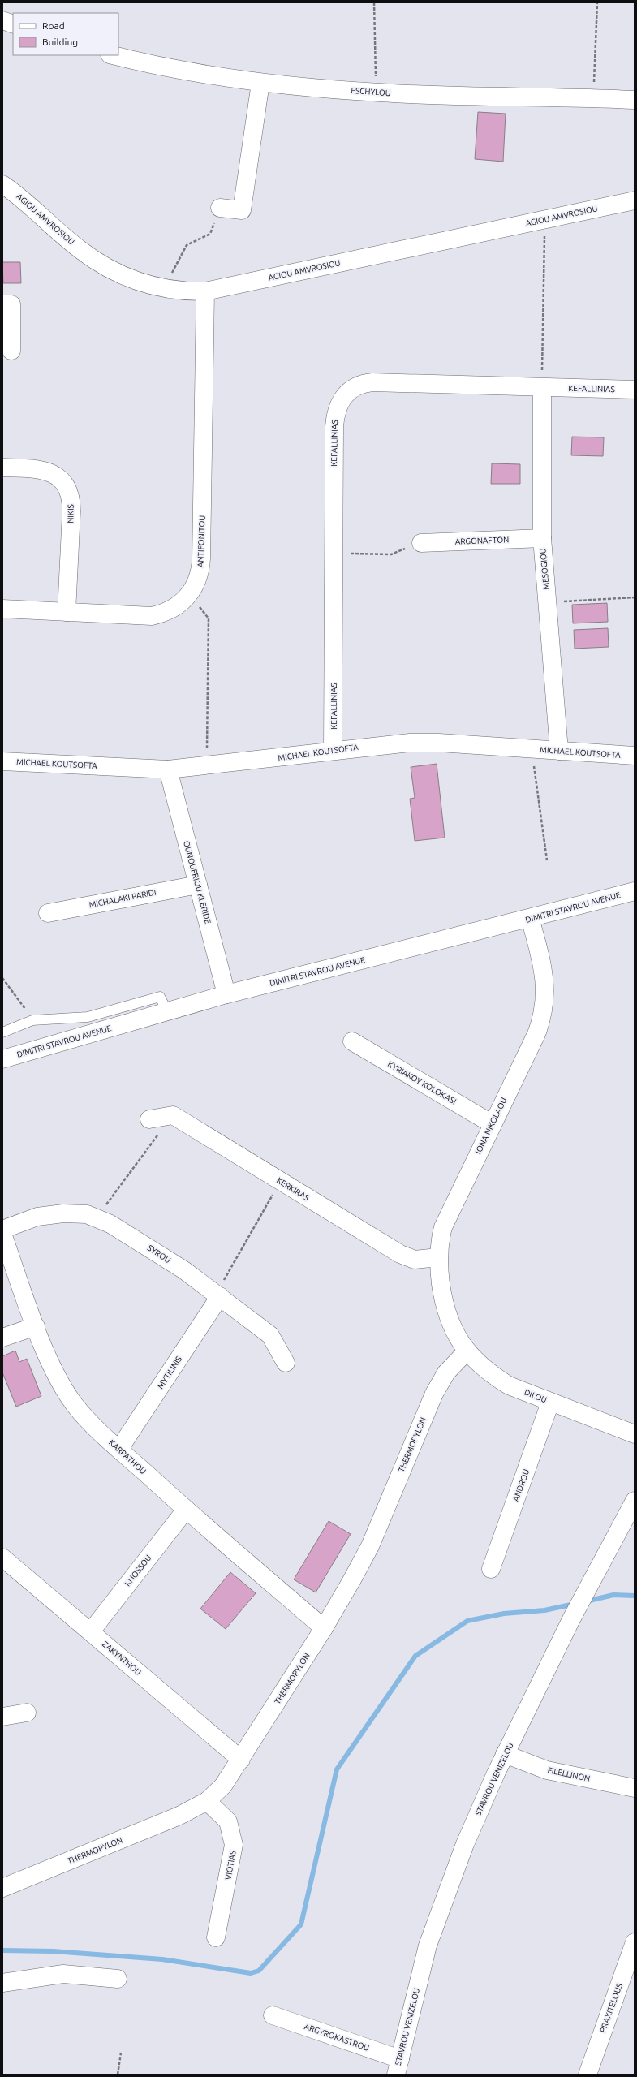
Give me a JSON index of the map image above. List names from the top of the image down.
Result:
{
  "streets": {
    "street": [
      "ESCHYLOU",
      "AGIOU AMVROSIOU",
      "KEFALLINIAS",
      "NIKIS",
      "ARGONAFTON",
      "ANTIFONITOU",
      "MESOGIOU",
      "MICHAEL KOUTSOFTA",
      "OUNOUFRIOU KLERIDE",
      "MICHALAKI PARIDI",
      "DIMITRI STAVROU AVENUE",
      "KYRIAKOY KOLOKASI",
      "IONA NIKOLAOU",
      "KERKIRAS",
      "SYROU",
      "MYTILINIS",
      "DILOU",
      "THERMOPYLON",
      "KARPATHOU",
      "ANDROU",
      "KNOSSOU",
      "ZAKYNTHOU",
      "FILELLINON",
      "STAVROU VENIZELOU",
      "VIOTIAS",
      "PRAXITELOUS",
      "ARGYROKASTROU"
    ]
  },
  "crossings": [
    ["AGIOU AMVROSIOU", "ANTIFONITOU"],
    ["KEFALLINIAS", "MESOGIOU"],
    ["KEFALLINIAS", "MICHAEL KOUTSOFTA"],
    ["NIKIS", "ANTIFONITOU"],
    ["ARGONAFTON", "MESOGIOU"],
    ["MESOGIOU", "MICHAEL KOUTSOFTA"],
    ["MICHAEL KOUTSOFTA", "OUNOUFRIOU KLERIDE"],
    ["OUNOUFRIOU KLERIDE", "MICHALAKI PARIDI"],
    ["OUNOUFRIOU KLERIDE", "DIMITRI STAVROU AVENUE"],
    ["DIMITRI STAVROU AVENUE", "IONA NIKOLAOU"],
    ["KYRIAKOY KOLOKASI", "IONA NIKOLAOU"],
    ["IONA NIKOLAOU", "KERKIRAS"],
    ["IONA NIKOLAOU", "DILOU"],
    ["SYROU", "MYTILINIS"],
    ["MYTILINIS", "KARPATHOU"],
    ["DILOU", "THERMOPYLON"],
    ["DILOU", "ANDROU"],
    ["THERMOPYLON", "KARPATHOU"],
    ["THERMOPYLON", "ZAKYNTHOU"],
    ["THERMOPYLON", "VIOTIAS"],
    ["KARPATHOU", "KNOSSOU"],
    ["KNOSSOU", "ZAKYNTHOU"],
    ["FILELLINON", "STAVROU VENIZELOU"],
    ["STAVROU VENIZELOU", "ARGYROKASTROU"]
  ],
  "legend": ["Road", "Building"]
}
